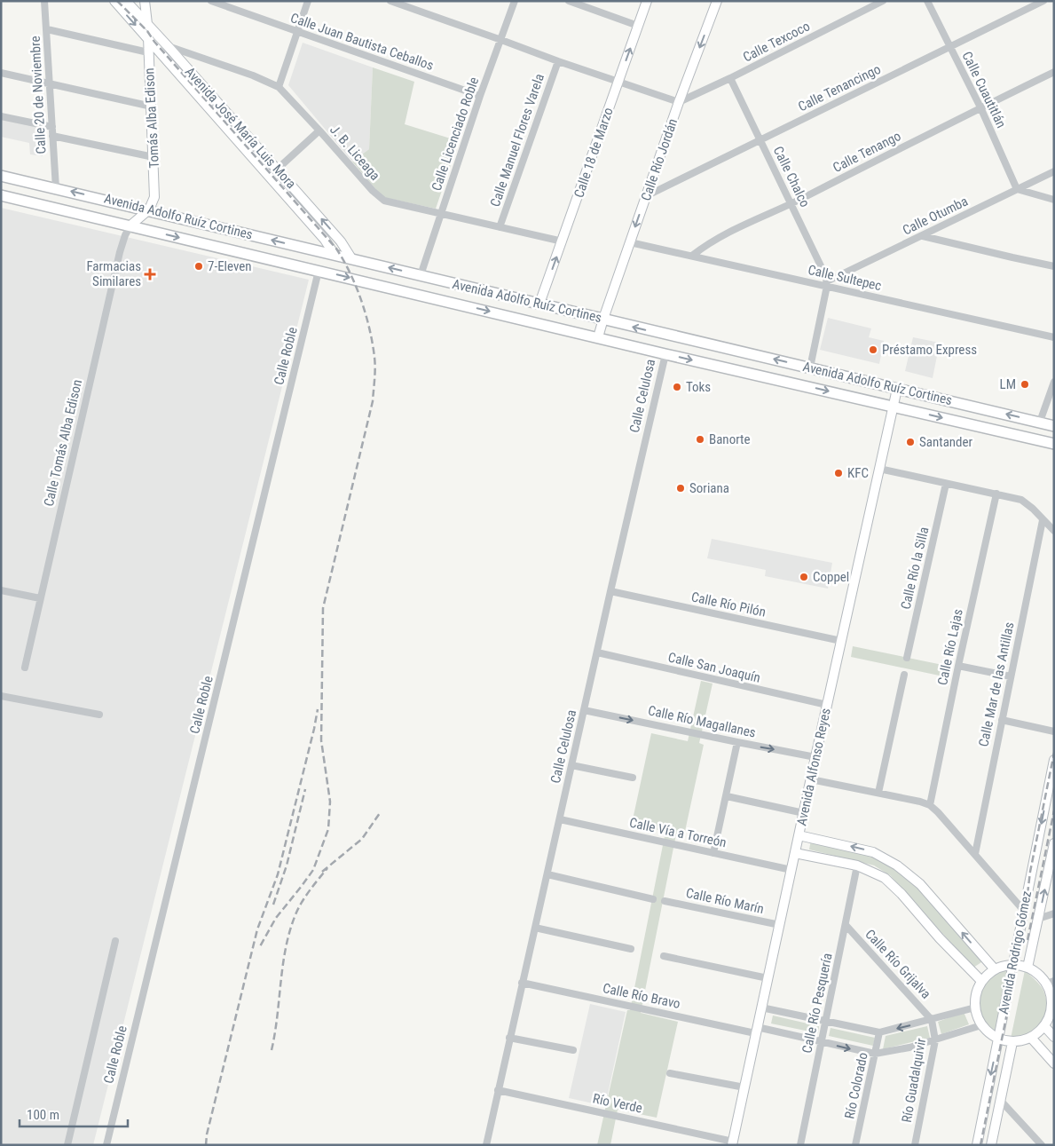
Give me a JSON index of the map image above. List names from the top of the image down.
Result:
{
  "streets": {
    "main road": ["Avenida Adolfo Ruíz Cortines"],
    "street": [
      "Calle Juan Bautista Ceballos",
      "Calle Texcoco",
      "Calle Tenancingo",
      "Calle Cuautitlán",
      "Calle 20 de Noviembre",
      "Tomás Alba Edison",
      "Avenida José María Luis Mora",
      "Calle Licenciado Roble",
      "Calle Manuel Flores Varela",
      "Calle Tenango",
      "J. B. Liceaga",
      "Calle 18 de Marzo",
      "Calle Río Jordán",
      "Calle Chalco",
      "Calle Otumba",
      "Calle Sultepec",
      "Calle Roble",
      "Calle Celulosa",
      "Calle Tomás Alba Edison",
      "Calle Río la Silla",
      "Calle Río Pilón",
      "Calle Río Lajas",
      "Calle San Joaquín",
      "Calle Mar de las Antillas",
      "Calle Río Magallanes",
      "Avenida Alfonso Reyes",
      "Calle Vía a Torreón",
      "Calle Río Marín",
      "Avenida Rodrigo Gómez",
      "Calle Río Grijalva",
      "Calle Río Bravo",
      "Calle Río Pesquería",
      "Río Guadalquivir",
      "Río Colorado",
      "Río Verde"
    ]
  },
  "crossings": [
    ["Calle Juan Bautista Ceballos", "Calle Licenciado Roble"],
    ["Calle Texcoco", "Calle Río Jordán"],
    ["Calle Texcoco", "Calle Chalco"],
    ["Calle Tenancingo", "Calle Cuautitlán"],
    ["Calle Tenancingo", "Calle Río Jordán"],
    ["Calle Tenancingo", "Calle Chalco"],
    ["Calle Cuautitlán", "Calle Tenango"],
    ["Calle Cuautitlán", "Calle Otumba"],
    ["Calle 20 de Noviembre", "Avenida Adolfo Ruíz Cortines"],
    ["Tomás Alba Edison", "Avenida José María Luis Mora"],
    ["Tomás Alba Edison", "J. B. Liceaga"],
    ["Tomás Alba Edison", "Avenida Adolfo Ruíz Cortines"],
    ["Avenida José María Luis Mora", "J. B. Liceaga"],
    ["Avenida José María Luis Mora", "Avenida Adolfo Ruíz Cortines"],
    ["Calle Licenciado Roble", "J. B. Liceaga"],
    ["Calle Licenciado Roble", "Avenida Adolfo Ruíz Cortines"],
    ["Calle Manuel Flores Varela", "J. B. Liceaga"],
    ["Calle Tenango", "Calle Chalco"],
    ["Calle Tenango", "Calle Sultepec"],
    ["J. B. Liceaga", "Calle 18 de Marzo"],
    ["Calle 18 de Marzo", "Avenida Adolfo Ruíz Cortines"],
    ["Calle Río Jordán", "Avenida Adolfo Ruíz Cortines"],
    ["Calle Río Jordán", "Calle Sultepec"],
    ["Calle Chalco", "Calle Otumba"],
    ["Calle Chalco", "Calle Sultepec"],
    ["Calle Otumba", "Calle Sultepec"],
    ["Avenida Adolfo Ruíz Cortines", "Calle Roble"],
    ["Avenida Adolfo Ruíz Cortines", "Calle Celulosa"],
    ["Avenida Adolfo Ruíz Cortines", "Calle Tomás Alba Edison"],
    ["Avenida Adolfo Ruíz Cortines", "Avenida Alfonso Reyes"],
    ["Calle Celulosa", "Calle Río Pilón"],
    ["Calle Celulosa", "Calle San Joaquín"],
    ["Calle Celulosa", "Calle Río Magallanes"],
    ["Calle Celulosa", "Calle Vía a Torreón"],
    ["Calle Celulosa", "Calle Río Bravo"],
    ["Calle Celulosa", "Río Verde"],
    ["Calle Río Pilón", "Avenida Alfonso Reyes"],
    ["Calle San Joaquín", "Avenida Alfonso Reyes"],
    ["Calle Río Magallanes", "Avenida Alfonso Reyes"],
    ["Avenida Alfonso Reyes", "Calle Vía a Torreón"],
    ["Avenida Alfonso Reyes", "Calle Río Marín"],
    ["Avenida Alfonso Reyes", "Calle Río Bravo"],
    ["Avenida Alfonso Reyes", "Río Verde"],
    ["Calle Río Grijalva", "Calle Río Pesquería"],
    ["Calle Río Grijalva", "Río Guadalquivir"],
    ["Calle Río Bravo", "Calle Río Pesquería"],
    ["Calle Río Bravo", "Río Guadalquivir"],
    ["Calle Río Bravo", "Río Colorado"]
  ],
  "one_way": ["Calle 18 de Marzo", "Calle Río Jordán"],
  "places": {
    "other": [
      "7-Eleven",
      "Préstamo Express",
      "LM",
      "Toks",
      "Banorte",
      "Santander",
      "KFC",
      "Soriana",
      "Coppel"
    ],
    "health": ["Farmacias Similares"]
  },
  "scale_bar": "100 m"
}
